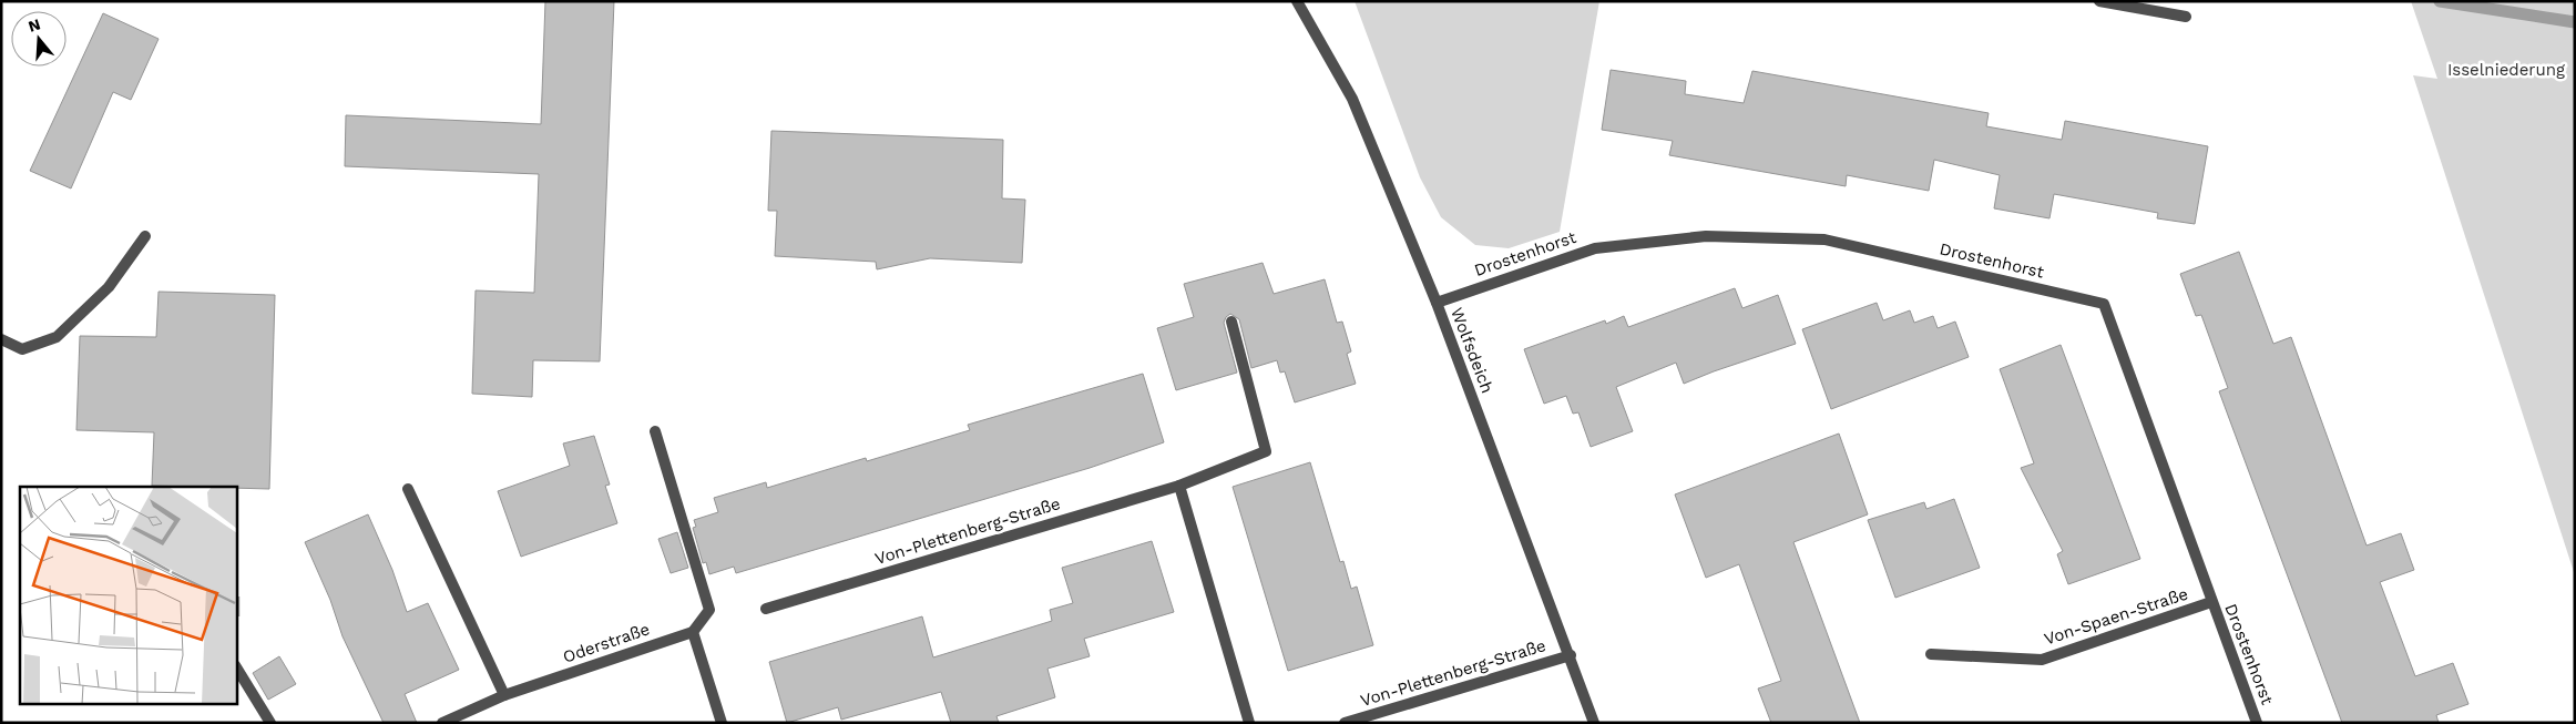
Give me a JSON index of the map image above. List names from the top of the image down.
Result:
{
  "streets": {
    "street": [
      "Drostenhorst",
      "Wolfsdeich",
      "Von-Plettenberg-Straße",
      "Von-Spaen-Straße",
      "Oderstraße"
    ]
  },
  "crossings": [
    ["Drostenhorst", "Wolfsdeich"],
    ["Drostenhorst", "Von-Spaen-Straße"],
    ["Wolfsdeich", "Von-Plettenberg-Straße"]
  ],
  "parks": ["Isselniederung"],
  "north": "top"
}
